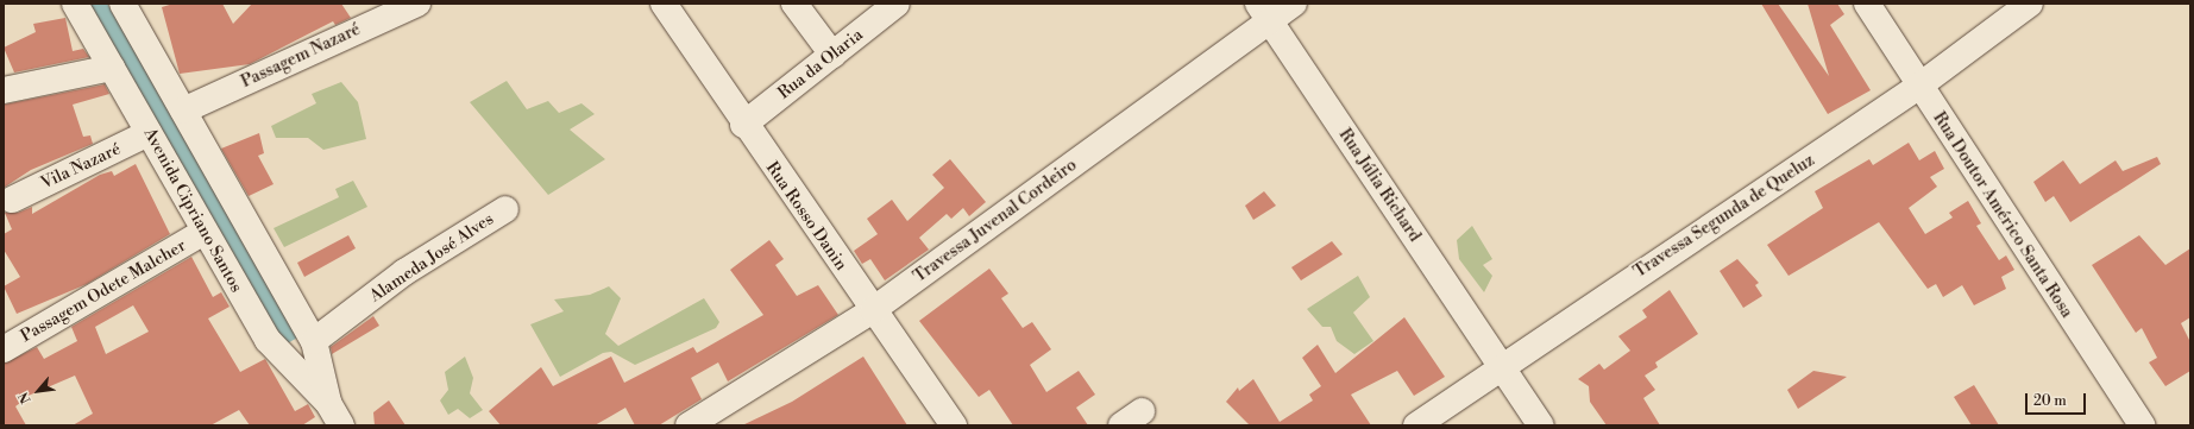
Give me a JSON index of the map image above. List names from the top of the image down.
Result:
{
  "streets": {
    "street": [
      "Passagem Nazaré",
      "Rua da Olaria",
      "Vila Nazaré",
      "Rua Júlia Richard",
      "Avenida Cipriano Santos",
      "Rua Doutor Américo Santa Rosa",
      "Rua Rosso Danin",
      "Travessa Segunda de Queluz",
      "Travessa Juvenal Cordeiro",
      "Alameda José Alves",
      "Passagem Odete Malcher"
    ]
  },
  "crossings": [
    ["Passagem Nazaré", "Avenida Cipriano Santos"],
    ["Rua da Olaria", "Rua Rosso Danin"],
    ["Vila Nazaré", "Avenida Cipriano Santos"],
    ["Rua Júlia Richard", "Travessa Segunda de Queluz"],
    ["Rua Júlia Richard", "Travessa Juvenal Cordeiro"],
    ["Avenida Cipriano Santos", "Alameda José Alves"],
    ["Avenida Cipriano Santos", "Passagem Odete Malcher"],
    ["Rua Doutor Américo Santa Rosa", "Travessa Segunda de Queluz"],
    ["Rua Rosso Danin", "Travessa Juvenal Cordeiro"]
  ],
  "scale_bar": "20 m",
  "north": "bottom left"
}
